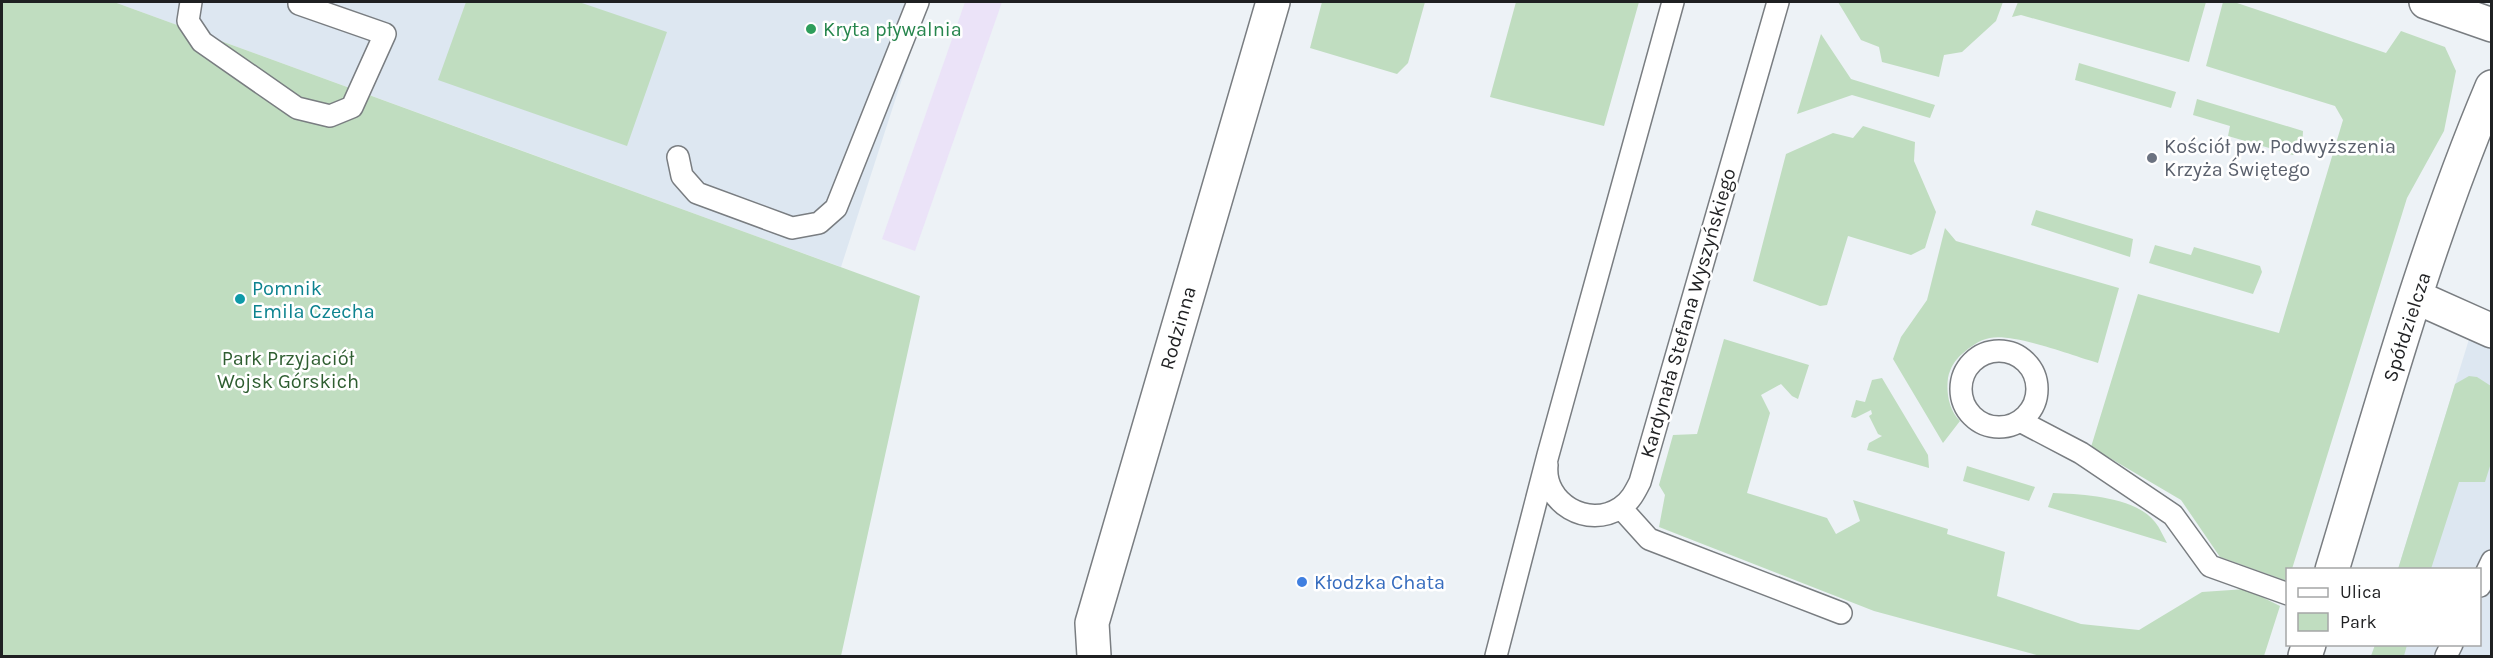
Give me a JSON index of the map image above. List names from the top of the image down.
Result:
{
  "streets": {
    "street": ["Spółdzielcza", "Rodzinna"],
    "lane": ["Kardynała Stefana Wyszyńskiego"]
  },
  "parks": ["Park Przyjaciół Wojsk Górskich"],
  "places": [
    "Kryta pływalnia",
    "Kościół pw. Podwyższenia Krzyża Świętego",
    "Pomnik Emila Czecha",
    "Kłodzka Chata"
  ],
  "legend": ["Ulica", "Park"]
}
